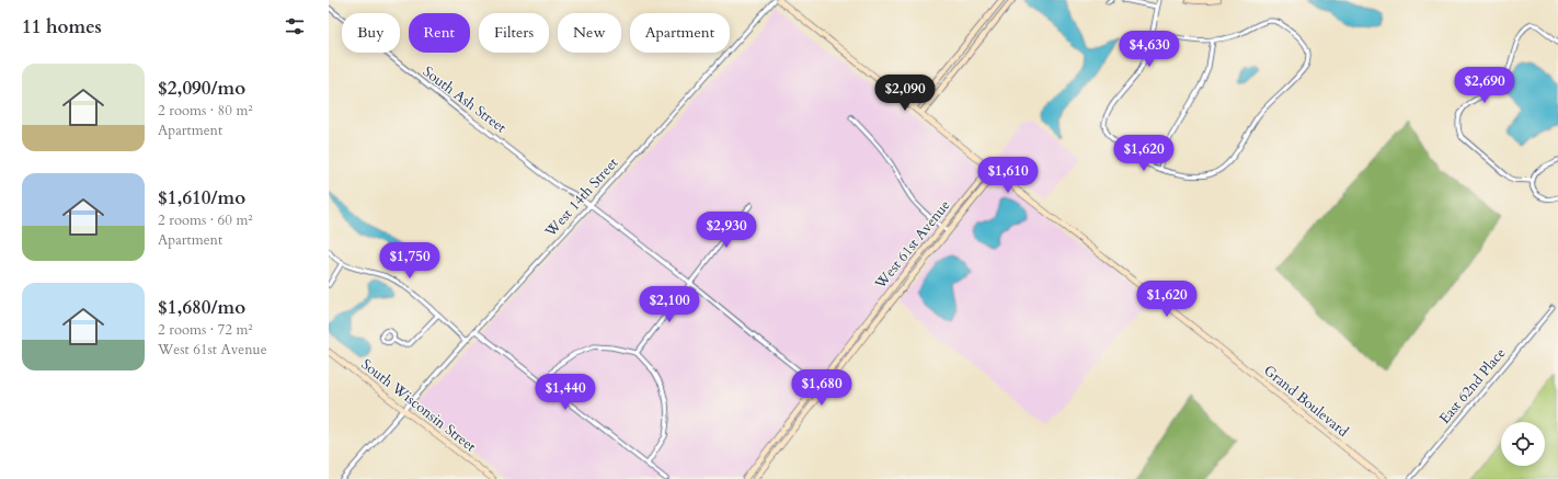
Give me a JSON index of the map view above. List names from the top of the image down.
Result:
{
  "streets": {
    "main road": ["West 61st Avenue", "Grand Boulevard", "South Wisconsin Street"],
    "street": ["South Ash Street", "West 14th Street", "East 62nd Place"]
  },
  "crossings": [
    ["South Ash Street", "West 14th Street"],
    ["South Ash Street", "West 61st Avenue"],
    ["West 14th Street", "South Wisconsin Street"],
    ["West 61st Avenue", "Grand Boulevard"]
  ],
  "page": {
    "heading": "11 homes",
    "chip": [
      "Buy",
      "Rent",
      "Filters",
      "New",
      "Apartment"
    ],
    "price": [
      "$4,630",
      "$2,690",
      "$2,090",
      "$1,620",
      "$1,610",
      "$2,930",
      "$1,750",
      "$1,620",
      "$2,100",
      "$1,680",
      "$1,440"
    ],
    "list": [
      {
        "name": "$2,090/mo",
        "note": "2 rooms · 80 m² · Apartment"
      },
      {
        "name": "$1,610/mo",
        "note": "2 rooms · 60 m² · Apartment"
      },
      {
        "name": "$1,680/mo",
        "note": "2 rooms · 72 m² · West 61st Avenue"
      }
    ]
  }
}
